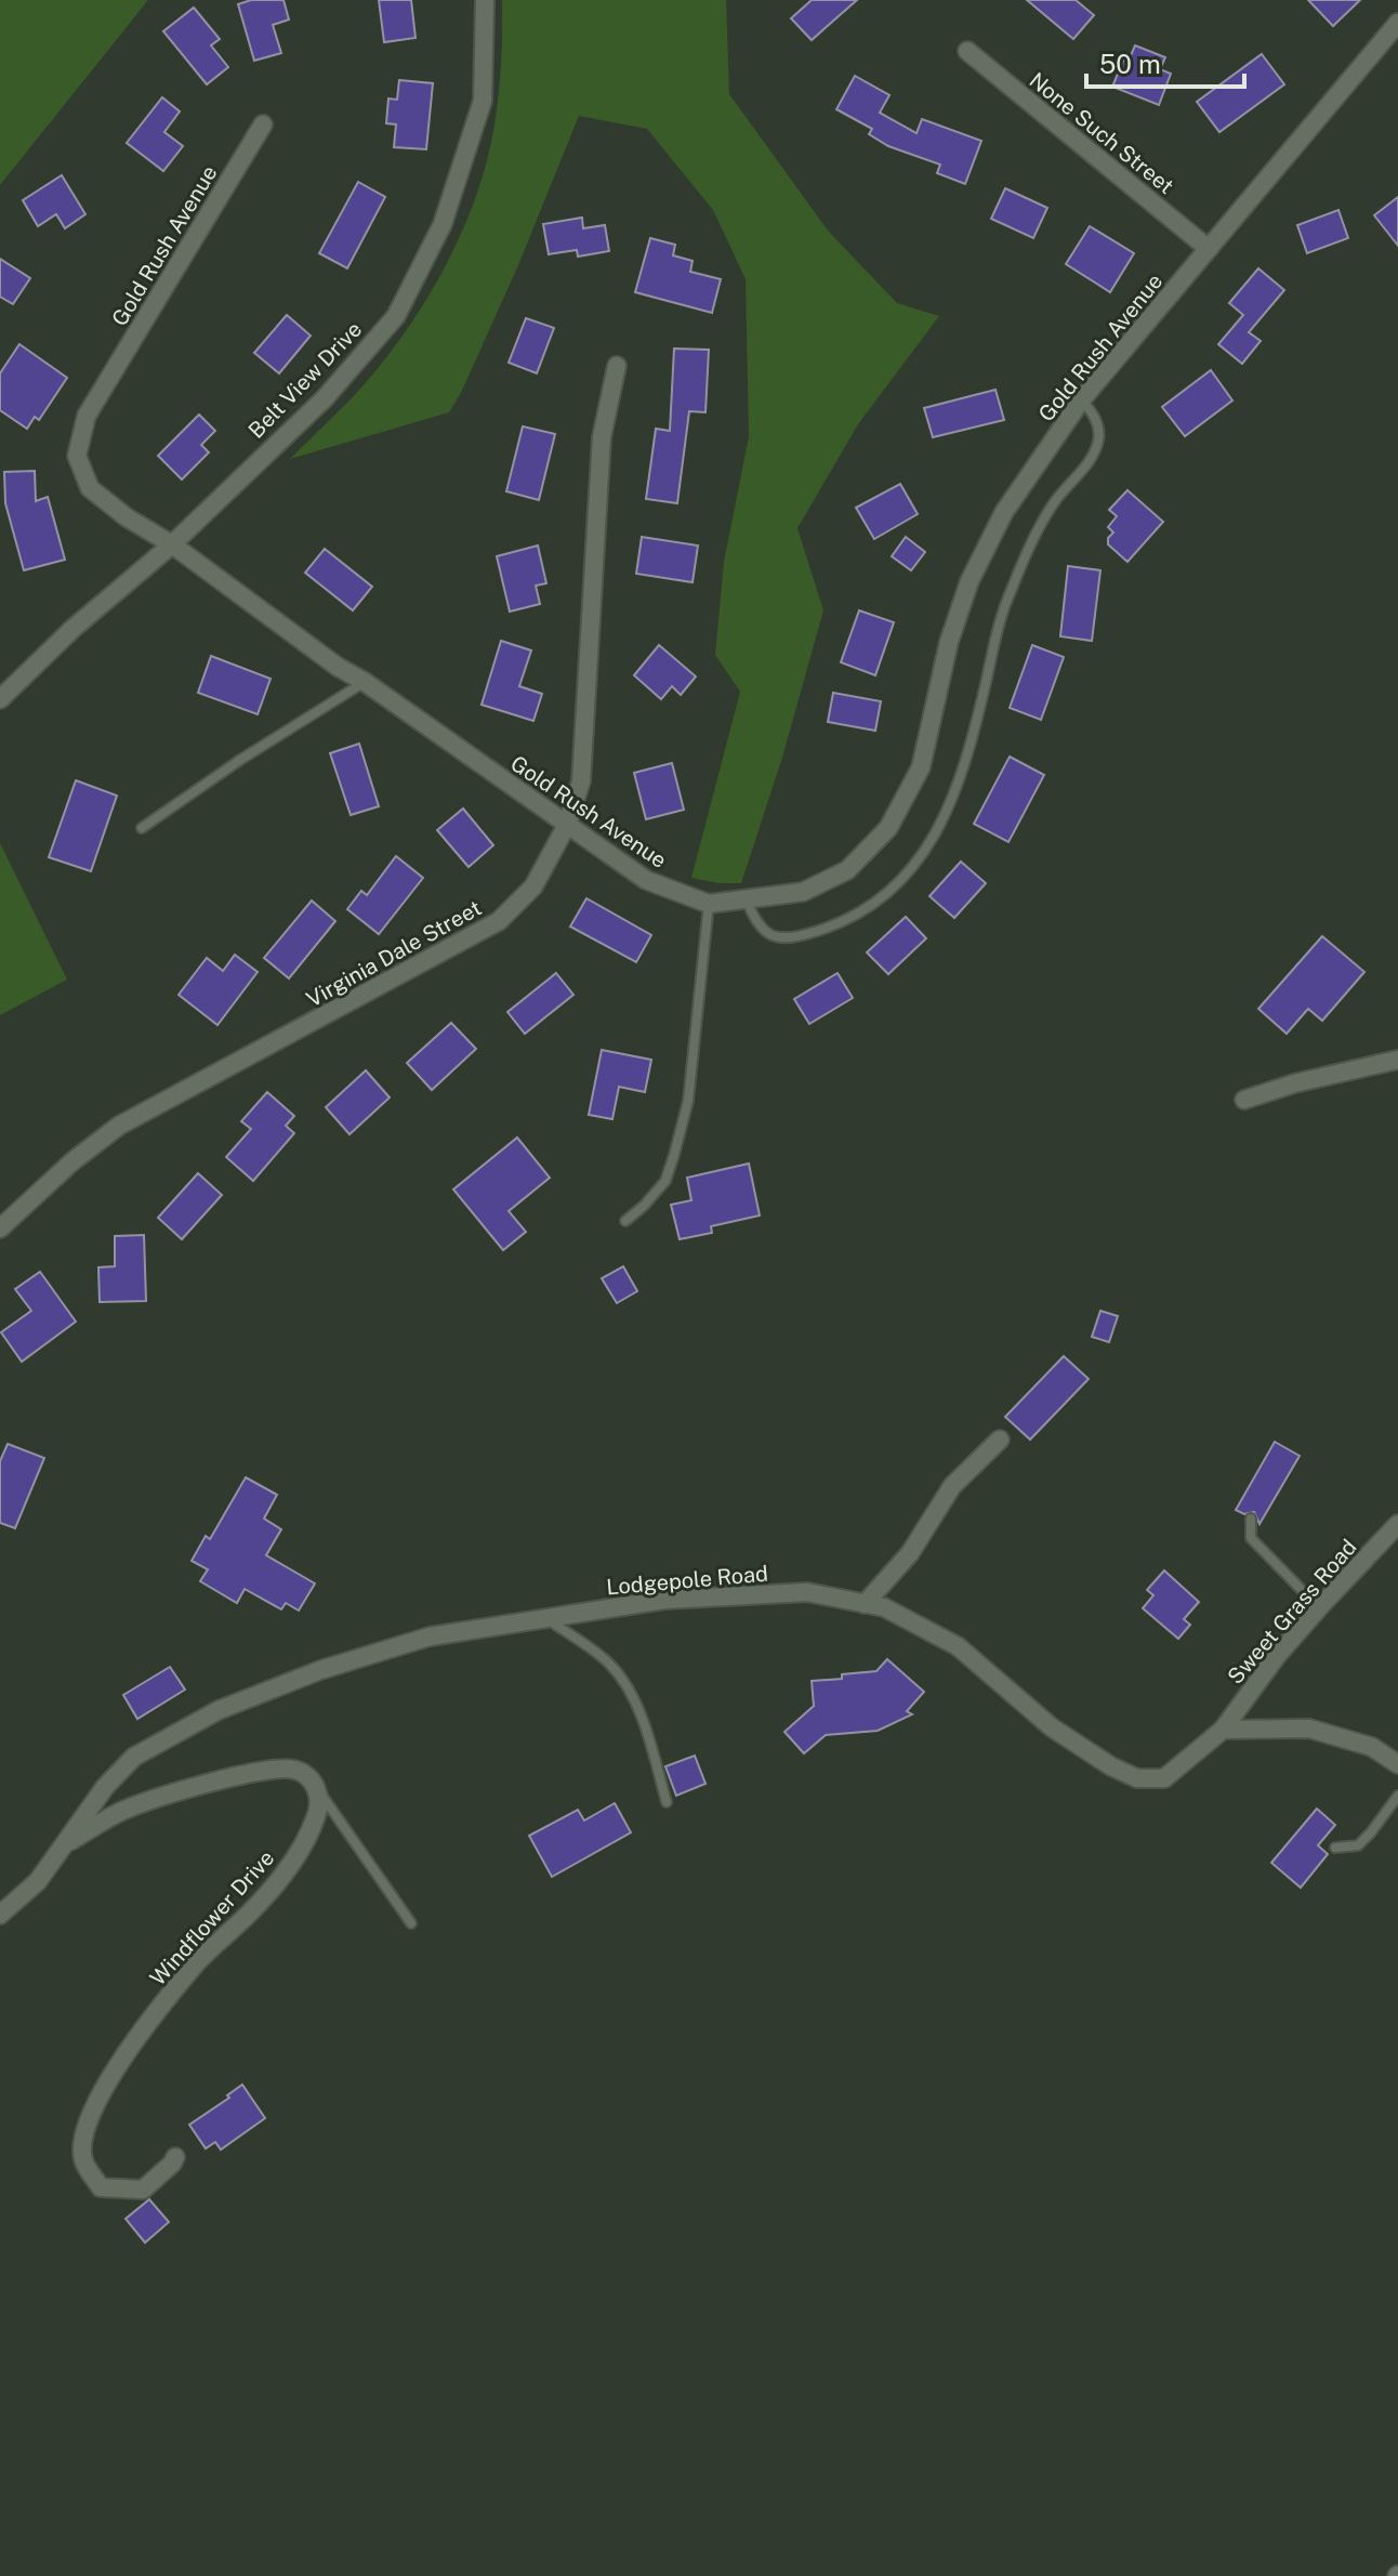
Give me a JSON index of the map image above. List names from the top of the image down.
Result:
{
  "streets": {
    "street": [
      "None Such Street",
      "Gold Rush Avenue",
      "Belt View Drive",
      "Virginia Dale Street",
      "Lodgepole Road",
      "Sweet Grass Road",
      "Windflower Drive"
    ]
  },
  "crossings": [
    ["None Such Street", "Gold Rush Avenue"],
    ["Gold Rush Avenue", "Belt View Drive"],
    ["Gold Rush Avenue", "Virginia Dale Street"],
    ["Lodgepole Road", "Sweet Grass Road"]
  ],
  "scale_bar": "50 m"
}
